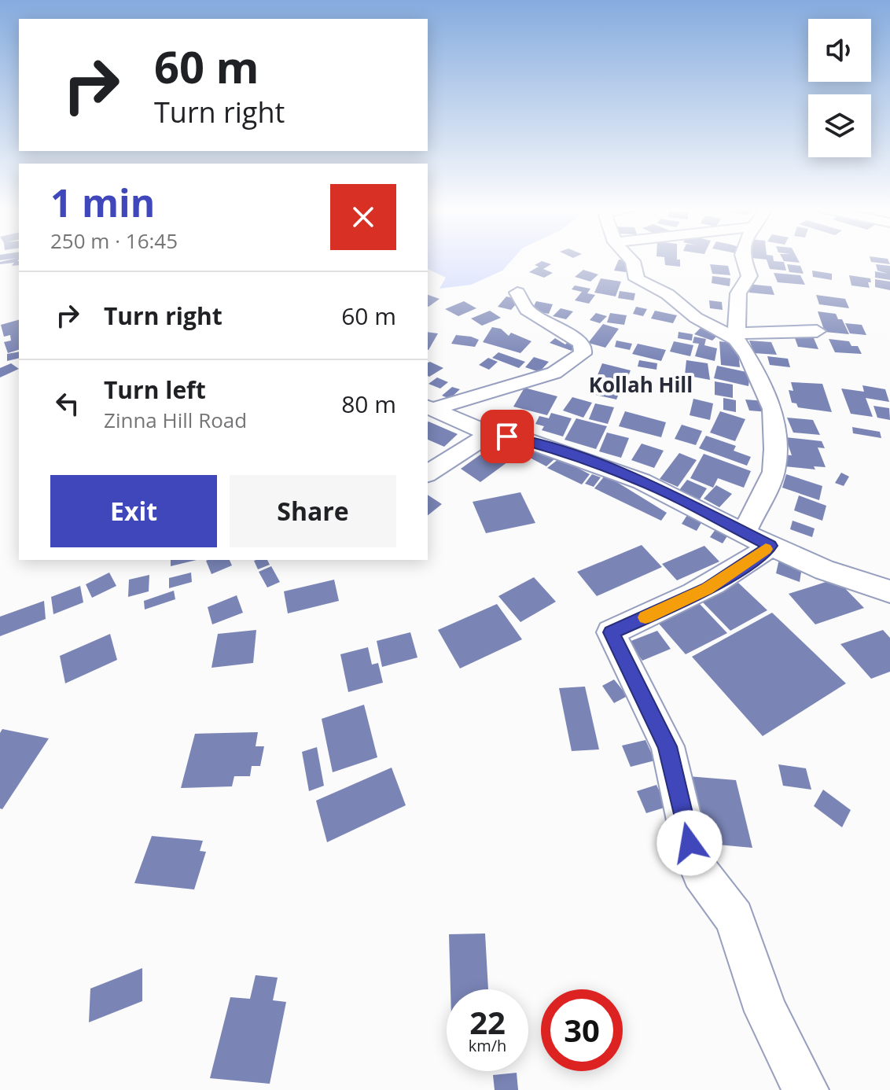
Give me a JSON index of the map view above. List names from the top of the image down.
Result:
{
  "districts": ["Kollah Hill"],
  "page": {
    "turn": ["60 m", "Turn right"],
    "heading": ["1 min", "250 m · 16:45"],
    "list": [
      {
        "name": "Turn right",
        "value": "60 m"
      },
      {
        "name": "Turn left",
        "note": "Zinna Hill Road",
        "value": "80 m"
      }
    ],
    "buttons": ["Exit", "Share"],
    "speed": "22 km/h",
    "limit": "30"
  }
}
